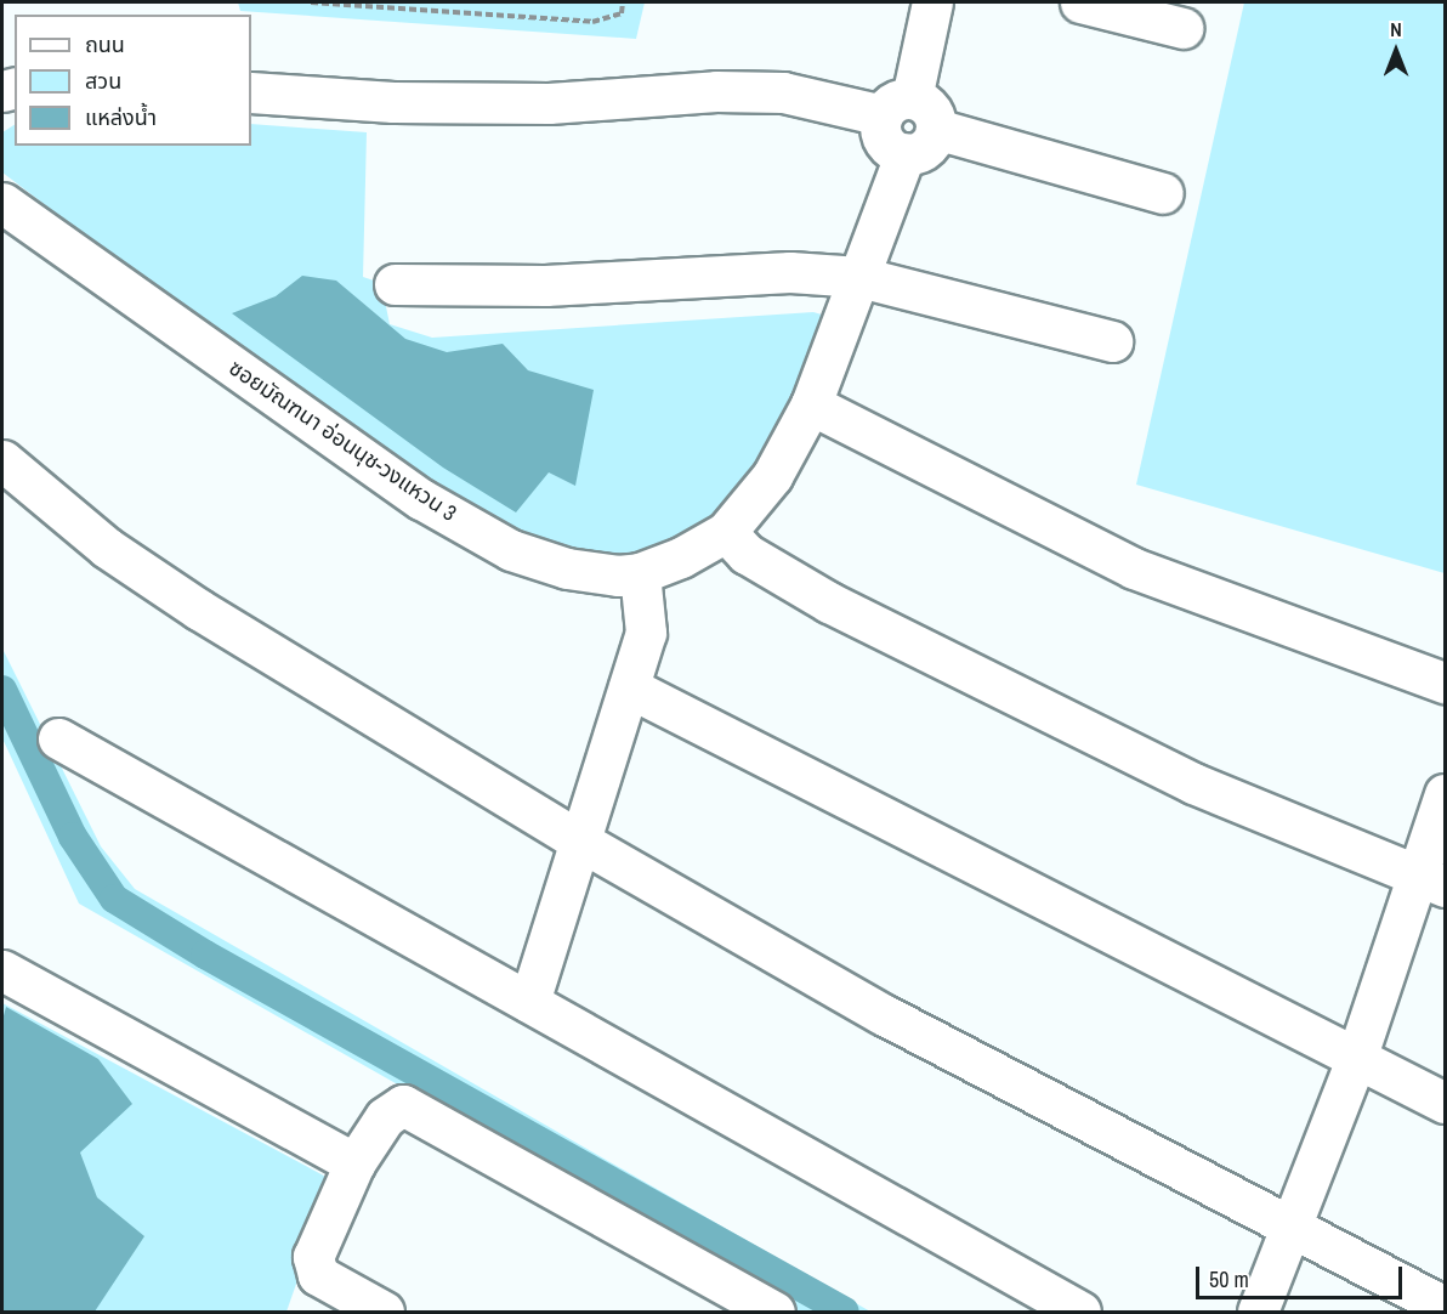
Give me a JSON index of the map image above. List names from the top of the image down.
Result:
{
  "streets": {
    "street": ["ซอยมัณฑนา อ่อนนุช-วงแหวน 3"]
  },
  "legend": ["ถนน", "สวน", "แหล่งน้ำ"],
  "scale_bar": "50 m",
  "north": "top"
}
